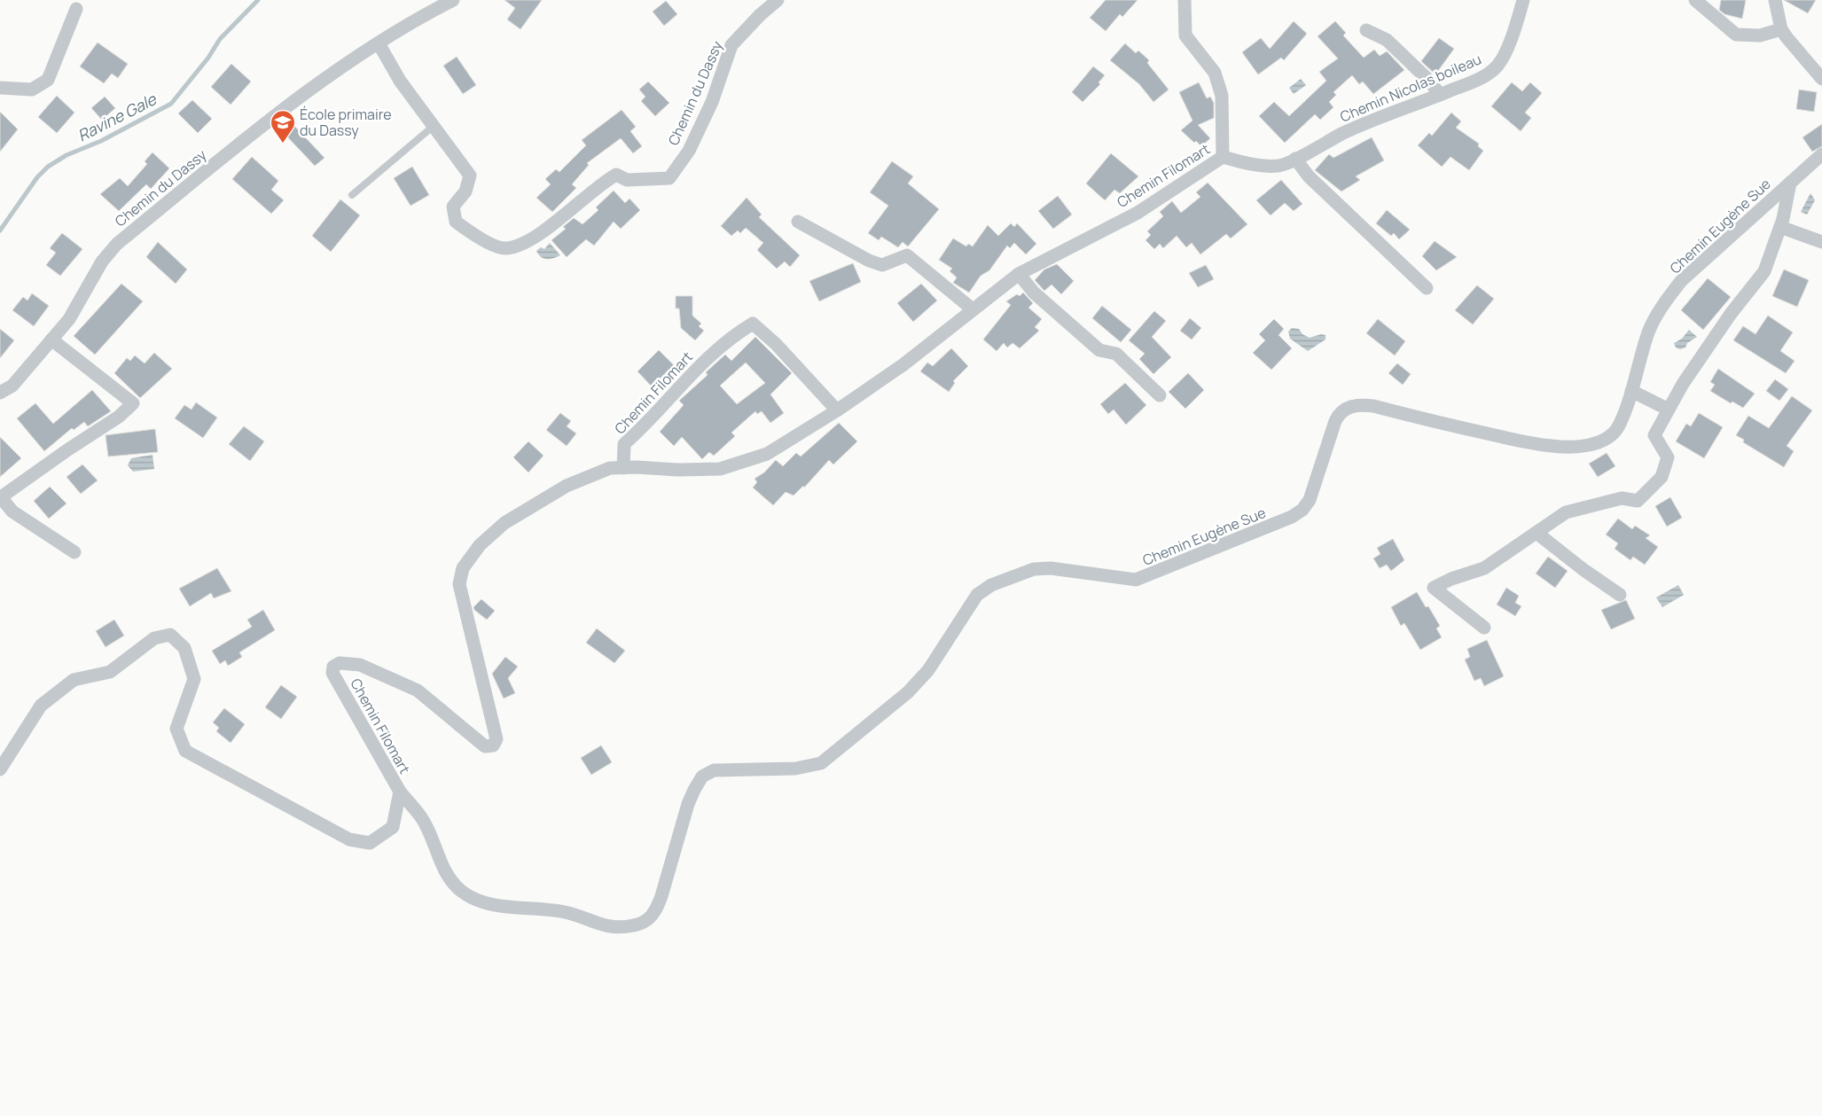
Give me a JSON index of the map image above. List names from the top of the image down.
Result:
{
  "streets": {
    "street": [
      "Chemin Nicolas boileau",
      "Chemin du Dassy",
      "Chemin Filomart",
      "Chemin Eugène Sue"
    ]
  },
  "crossings": [
    ["Chemin Nicolas boileau", "Chemin Filomart"],
    ["Chemin Filomart", "Chemin Eugène Sue"]
  ],
  "water": ["Ravine Gale"],
  "places": {
    "school or university": ["École primaire du Dassy"]
  }
}
